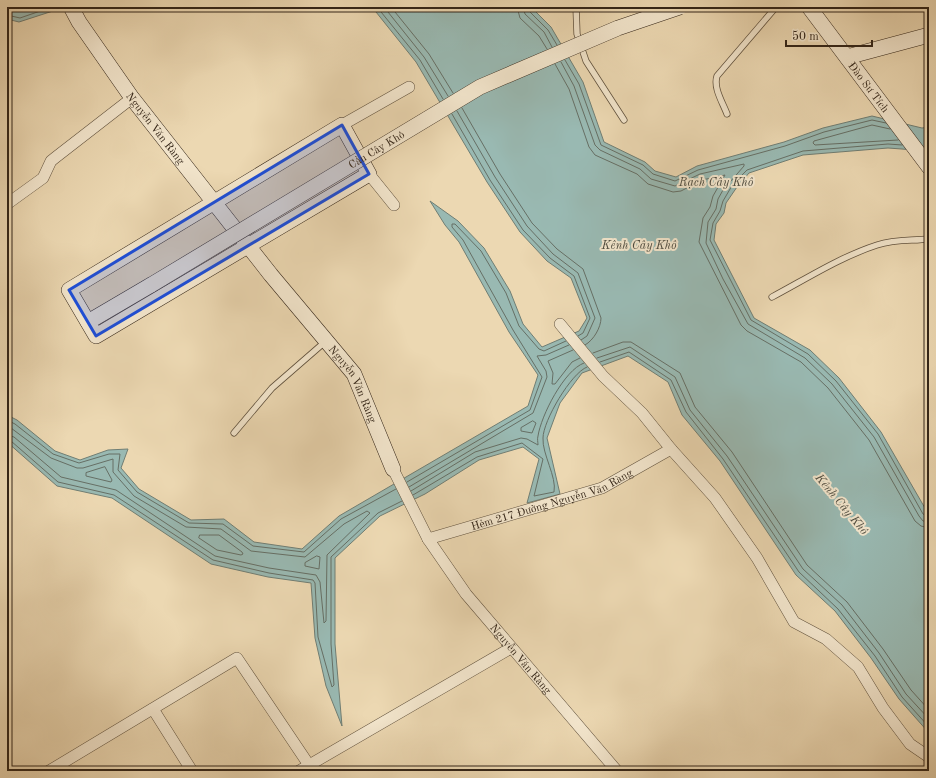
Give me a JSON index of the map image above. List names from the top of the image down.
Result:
{
  "streets": {
    "main road": ["Đào Sư Tích", "Nguyễn Văn Ràng", "Cầu Cây Khô"],
    "street": ["Hẻm 217 Đường Nguyễn Văn Ràng"]
  },
  "crossings": [
    ["Nguyễn Văn Ràng", "Hẻm 217 Đường Nguyễn Văn Ràng"]
  ],
  "water": ["Rạch Cây Khô", "Kênh Cây Khô"],
  "scale_bar": "50 m"
}
